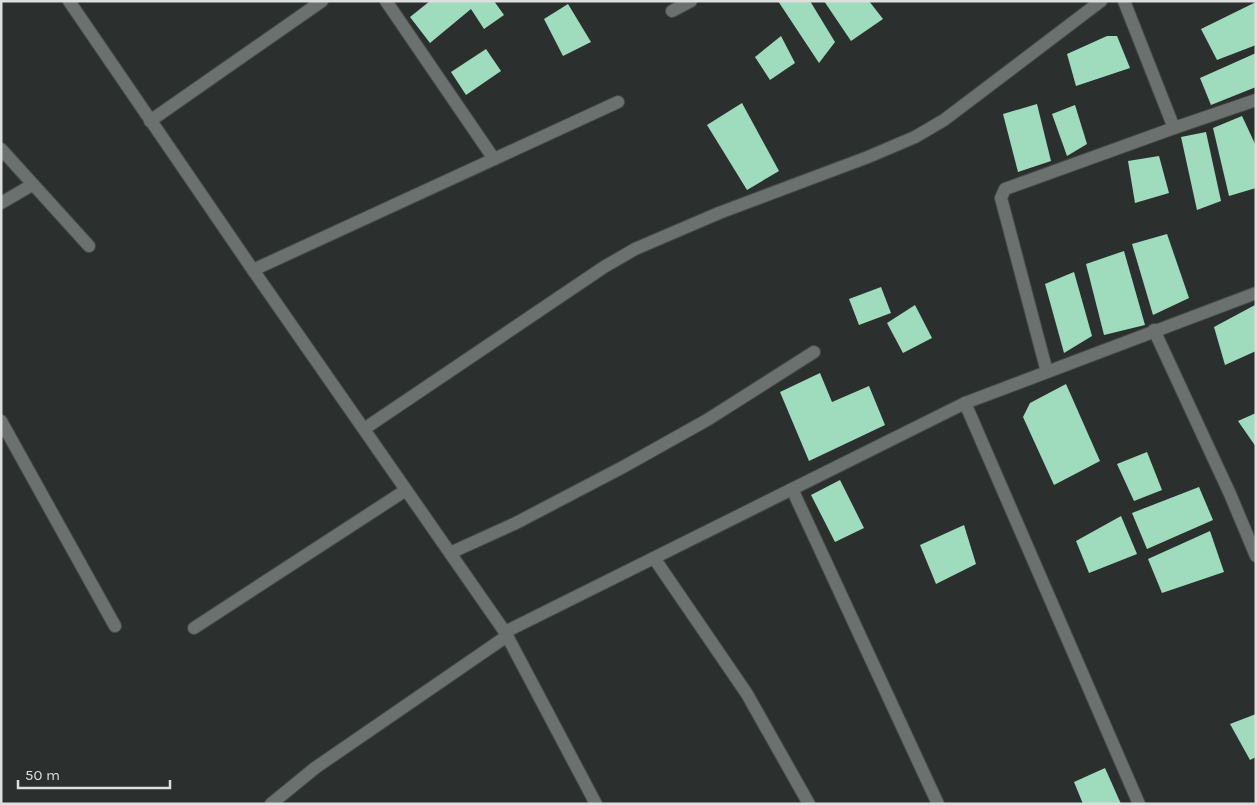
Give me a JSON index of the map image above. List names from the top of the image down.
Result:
{
  "scale_bar": "50 m"
}
